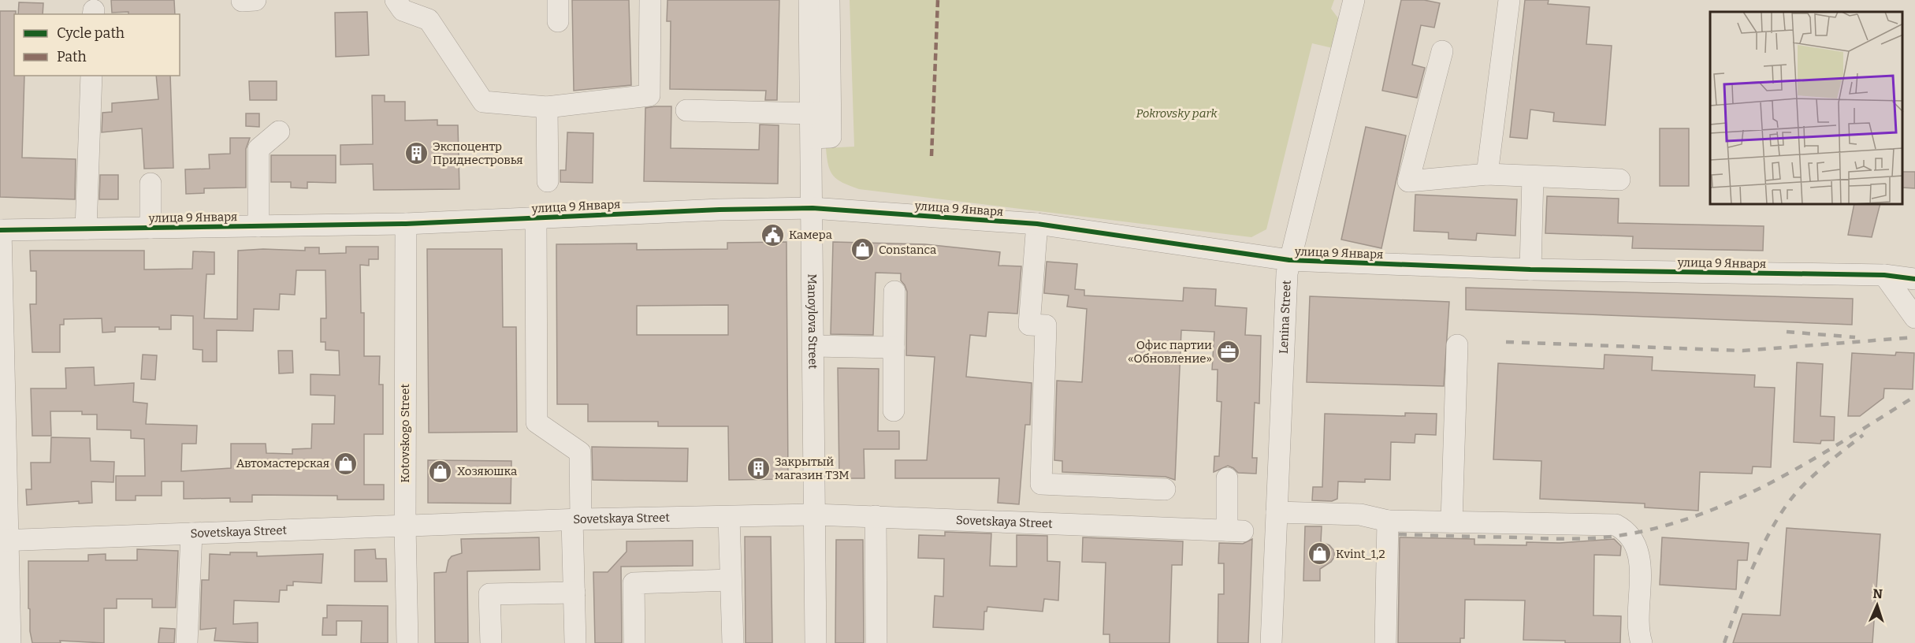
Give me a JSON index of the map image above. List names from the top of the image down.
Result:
{
  "streets": {
    "street": [
      "улица 9 Января",
      "Lenina Street",
      "Manoylova Street",
      "Kotovskogo Street",
      "Sovetskaya Street"
    ]
  },
  "crossings": [
    ["улица 9 Января", "Lenina Street"],
    ["улица 9 Января", "Manoylova Street"],
    ["улица 9 Января", "Kotovskogo Street"],
    ["Manoylova Street", "Sovetskaya Street"],
    ["Kotovskogo Street", "Sovetskaya Street"]
  ],
  "parks": ["Pokrovsky park"],
  "places": {
    "building": ["Экспоцентр Приднестровья", "Закрытый магазин ТЗМ"],
    "public building": ["Камера"],
    "shop": [
      "Constanca",
      "Автомастерская",
      "Хозяюшка",
      "Kvint_1,2"
    ],
    "office": ["Офис партии «Обновление»"]
  },
  "legend": ["Cycle path", "Path"],
  "north": "top"
}
